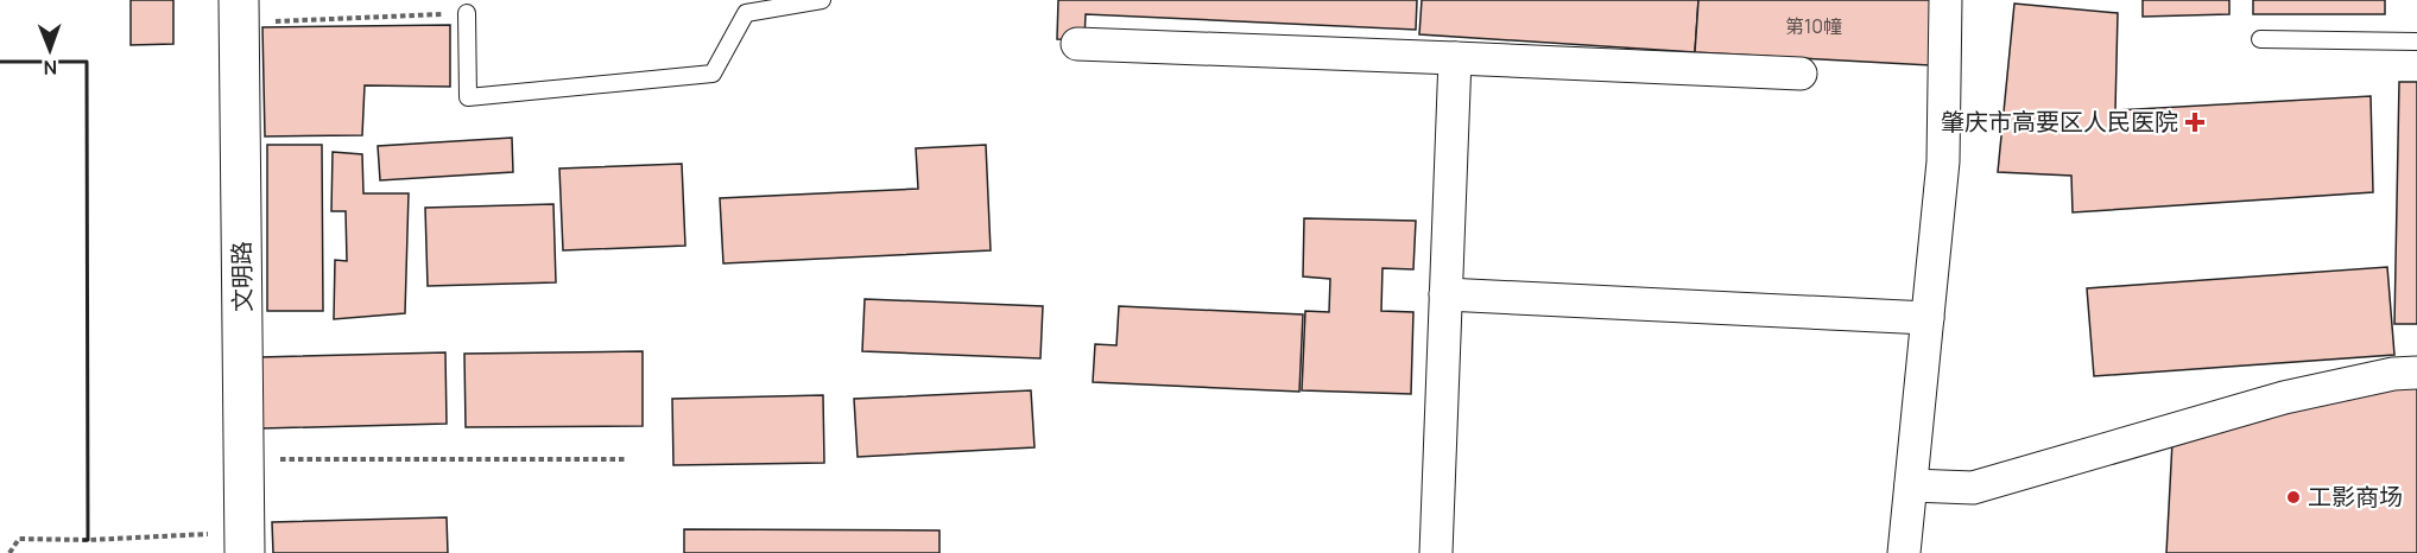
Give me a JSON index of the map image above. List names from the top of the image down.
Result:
{
  "streets": {
    "street": ["文明路"]
  },
  "places": {
    "health": ["肇庆市高要区人民医院"],
    "other": ["工影商场"]
  },
  "house_numbers": ["第10幢"],
  "north": "bottom"
}
